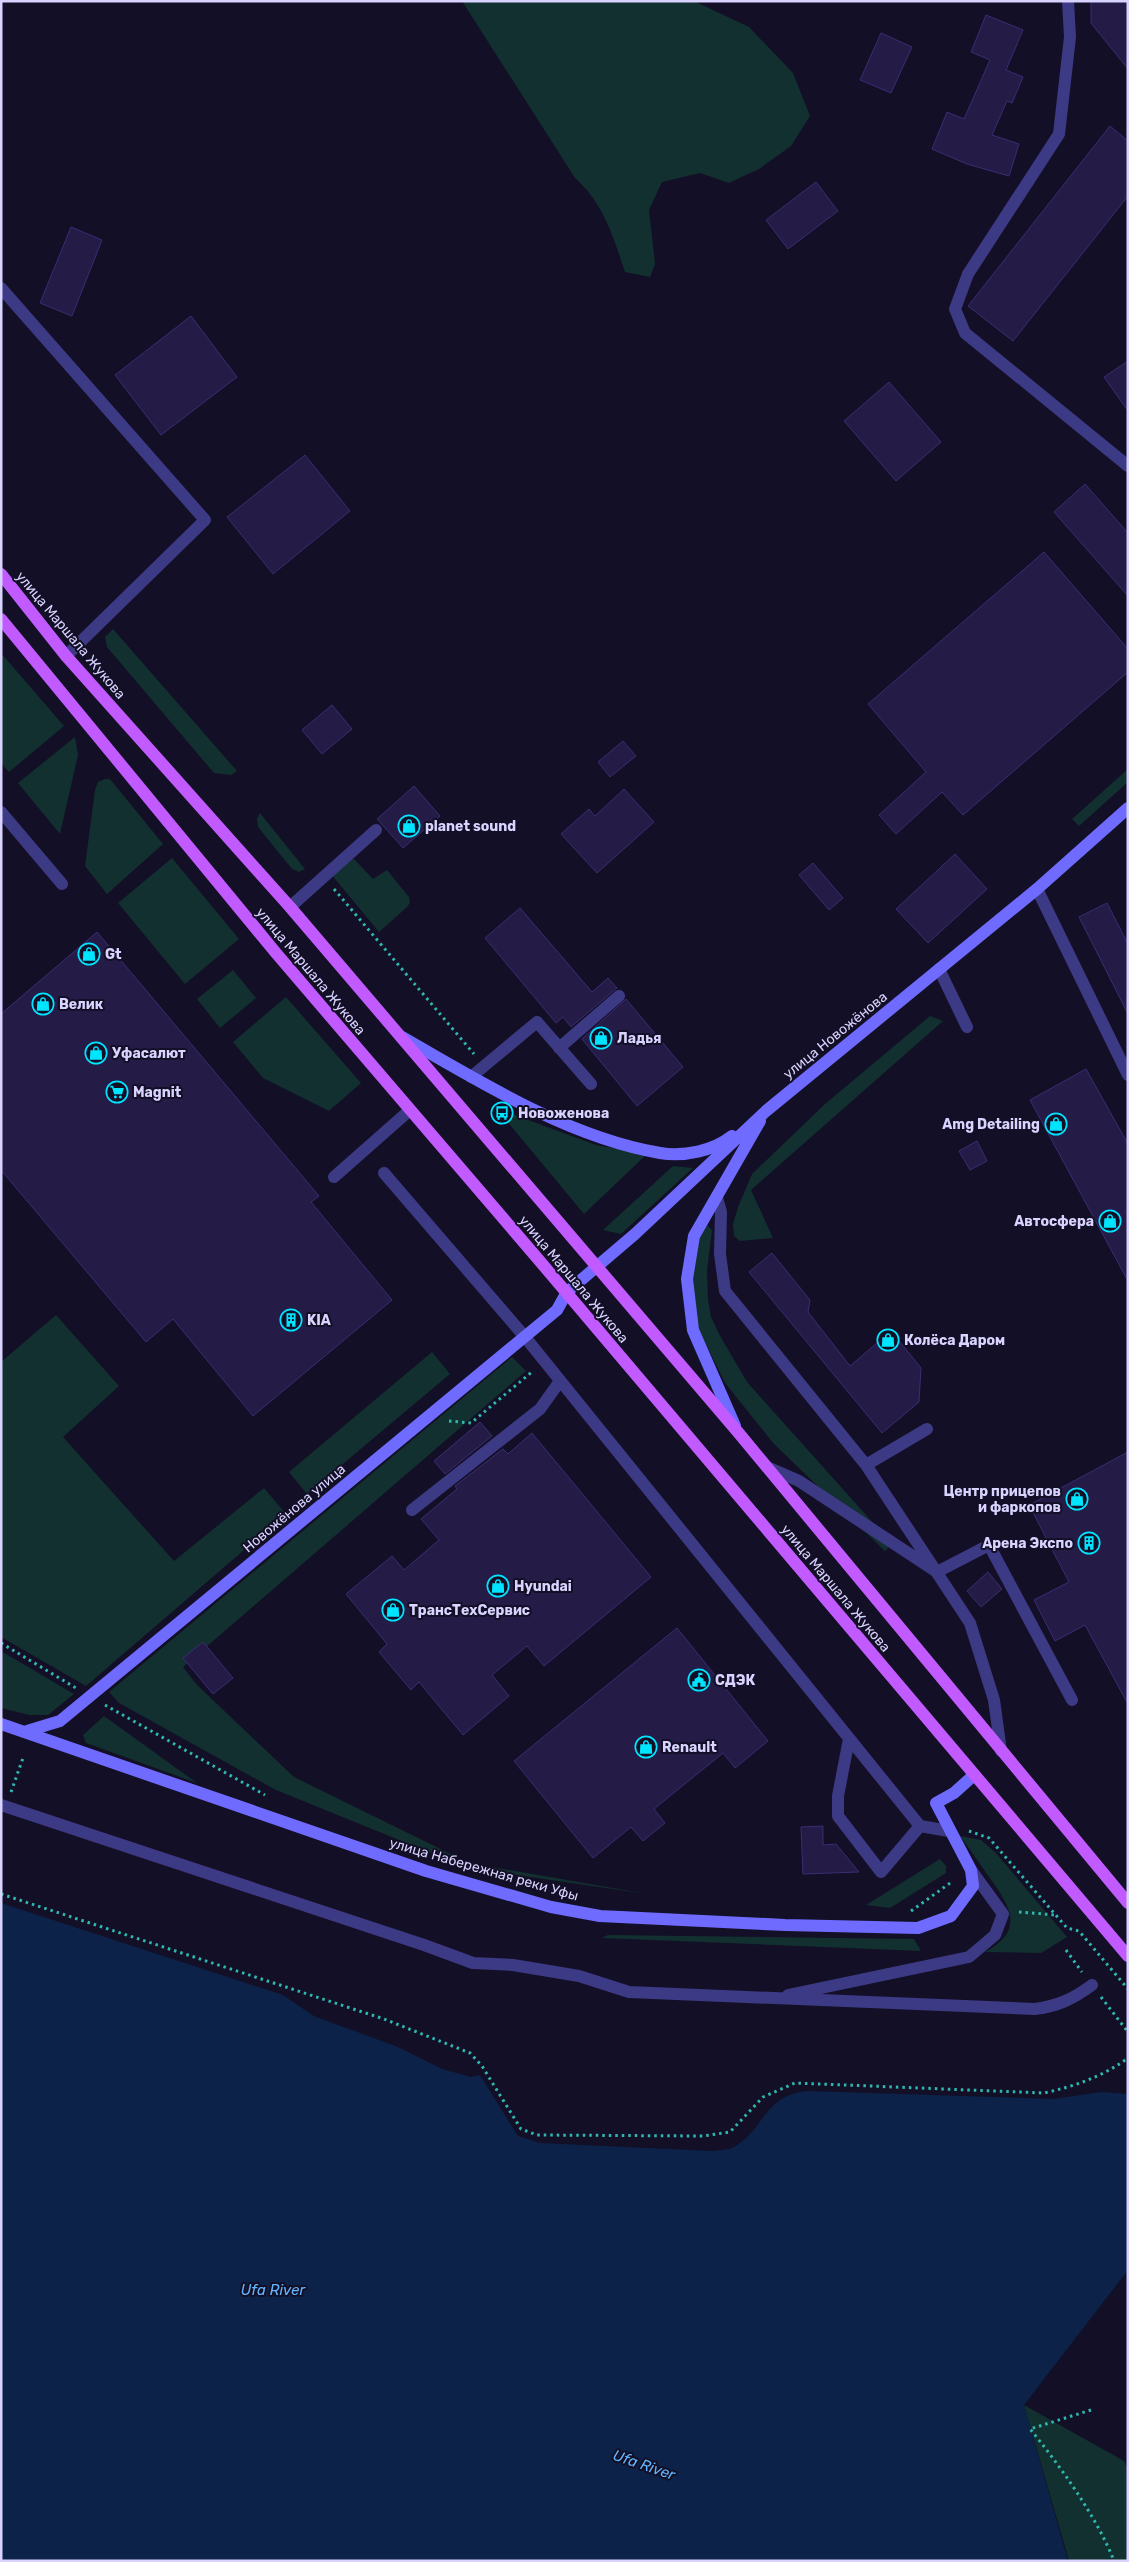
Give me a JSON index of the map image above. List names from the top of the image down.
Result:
{
  "streets": {
    "main road": ["улица Маршала Жукова"],
    "street": ["улица Новожёнова", "Новожёнова улица", "улица Набережная реки Уфы"]
  },
  "crossings": [
    ["улица Маршала Жукова", "улица Новожёнова"],
    ["улица Маршала Жукова", "Новожёнова улица"],
    ["улица Новожёнова", "Новожёнова улица"],
    ["Новожёнова улица", "улица Набережная реки Уфы"]
  ],
  "water": ["Ufa River"],
  "places": {
    "shop": [
      "planet sound",
      "Gt",
      "Велик",
      "Ладья",
      "Уфасалют",
      "Amg Detailing",
      "Автосфера",
      "Колёса Даром",
      "Центр прицепов и фаркопов",
      "Hyundai",
      "ТрансТехСервис",
      "Renault"
    ],
    "supermarket": ["Magnit"],
    "bus stop": ["Новоженова"],
    "building": ["KIA", "Арена Экспо"],
    "public building": ["СДЭК"]
  }
}
